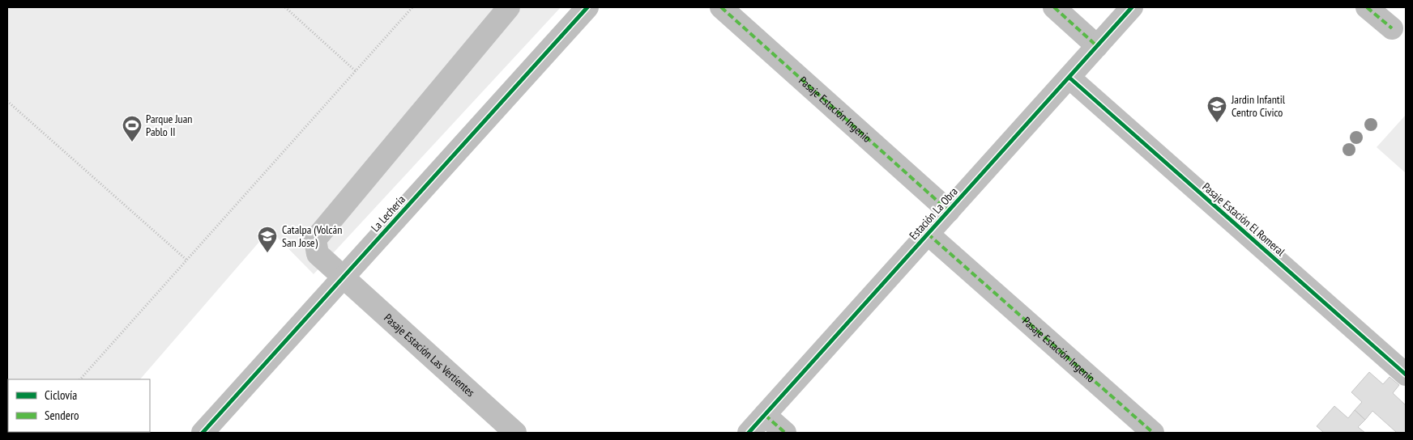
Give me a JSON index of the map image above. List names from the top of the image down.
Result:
{
  "streets": {
    "street": [
      "Pasaje Estación Ingenio",
      "La Lechería",
      "Estación La Obra",
      "Pasaje Estación El Romeral",
      "Pasaje Estación Las Vertientes"
    ]
  },
  "crossings": [
    ["Pasaje Estación Ingenio", "Estación La Obra"],
    ["La Lechería", "Pasaje Estación Las Vertientes"],
    ["Estación La Obra", "Pasaje Estación El Romeral"]
  ],
  "places": {
    "school or university": ["Jardin Infantil Centro Civico", "Catalpa (Volcán San Jose)"],
    "sports": ["Parque Juan Pablo II"]
  },
  "legend": ["Ciclovía", "Sendero"]
}
